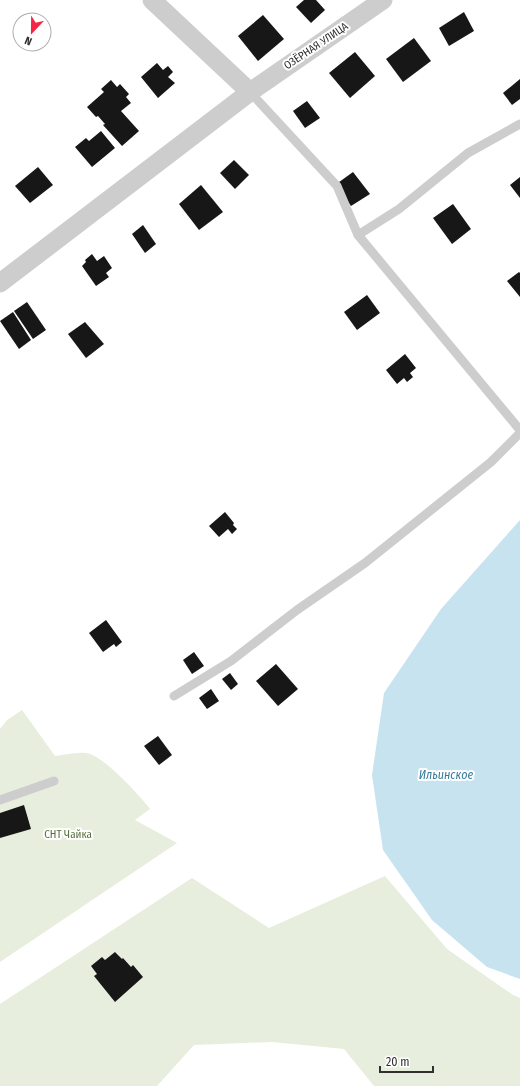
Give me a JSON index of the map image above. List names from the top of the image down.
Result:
{
  "streets": {
    "street": ["ОЗЁРНАЯ УЛИЦА"]
  },
  "water": ["Ильинское"],
  "parks": ["СНТ Чайка"],
  "scale_bar": "20 m",
  "north": "bottom"
}
